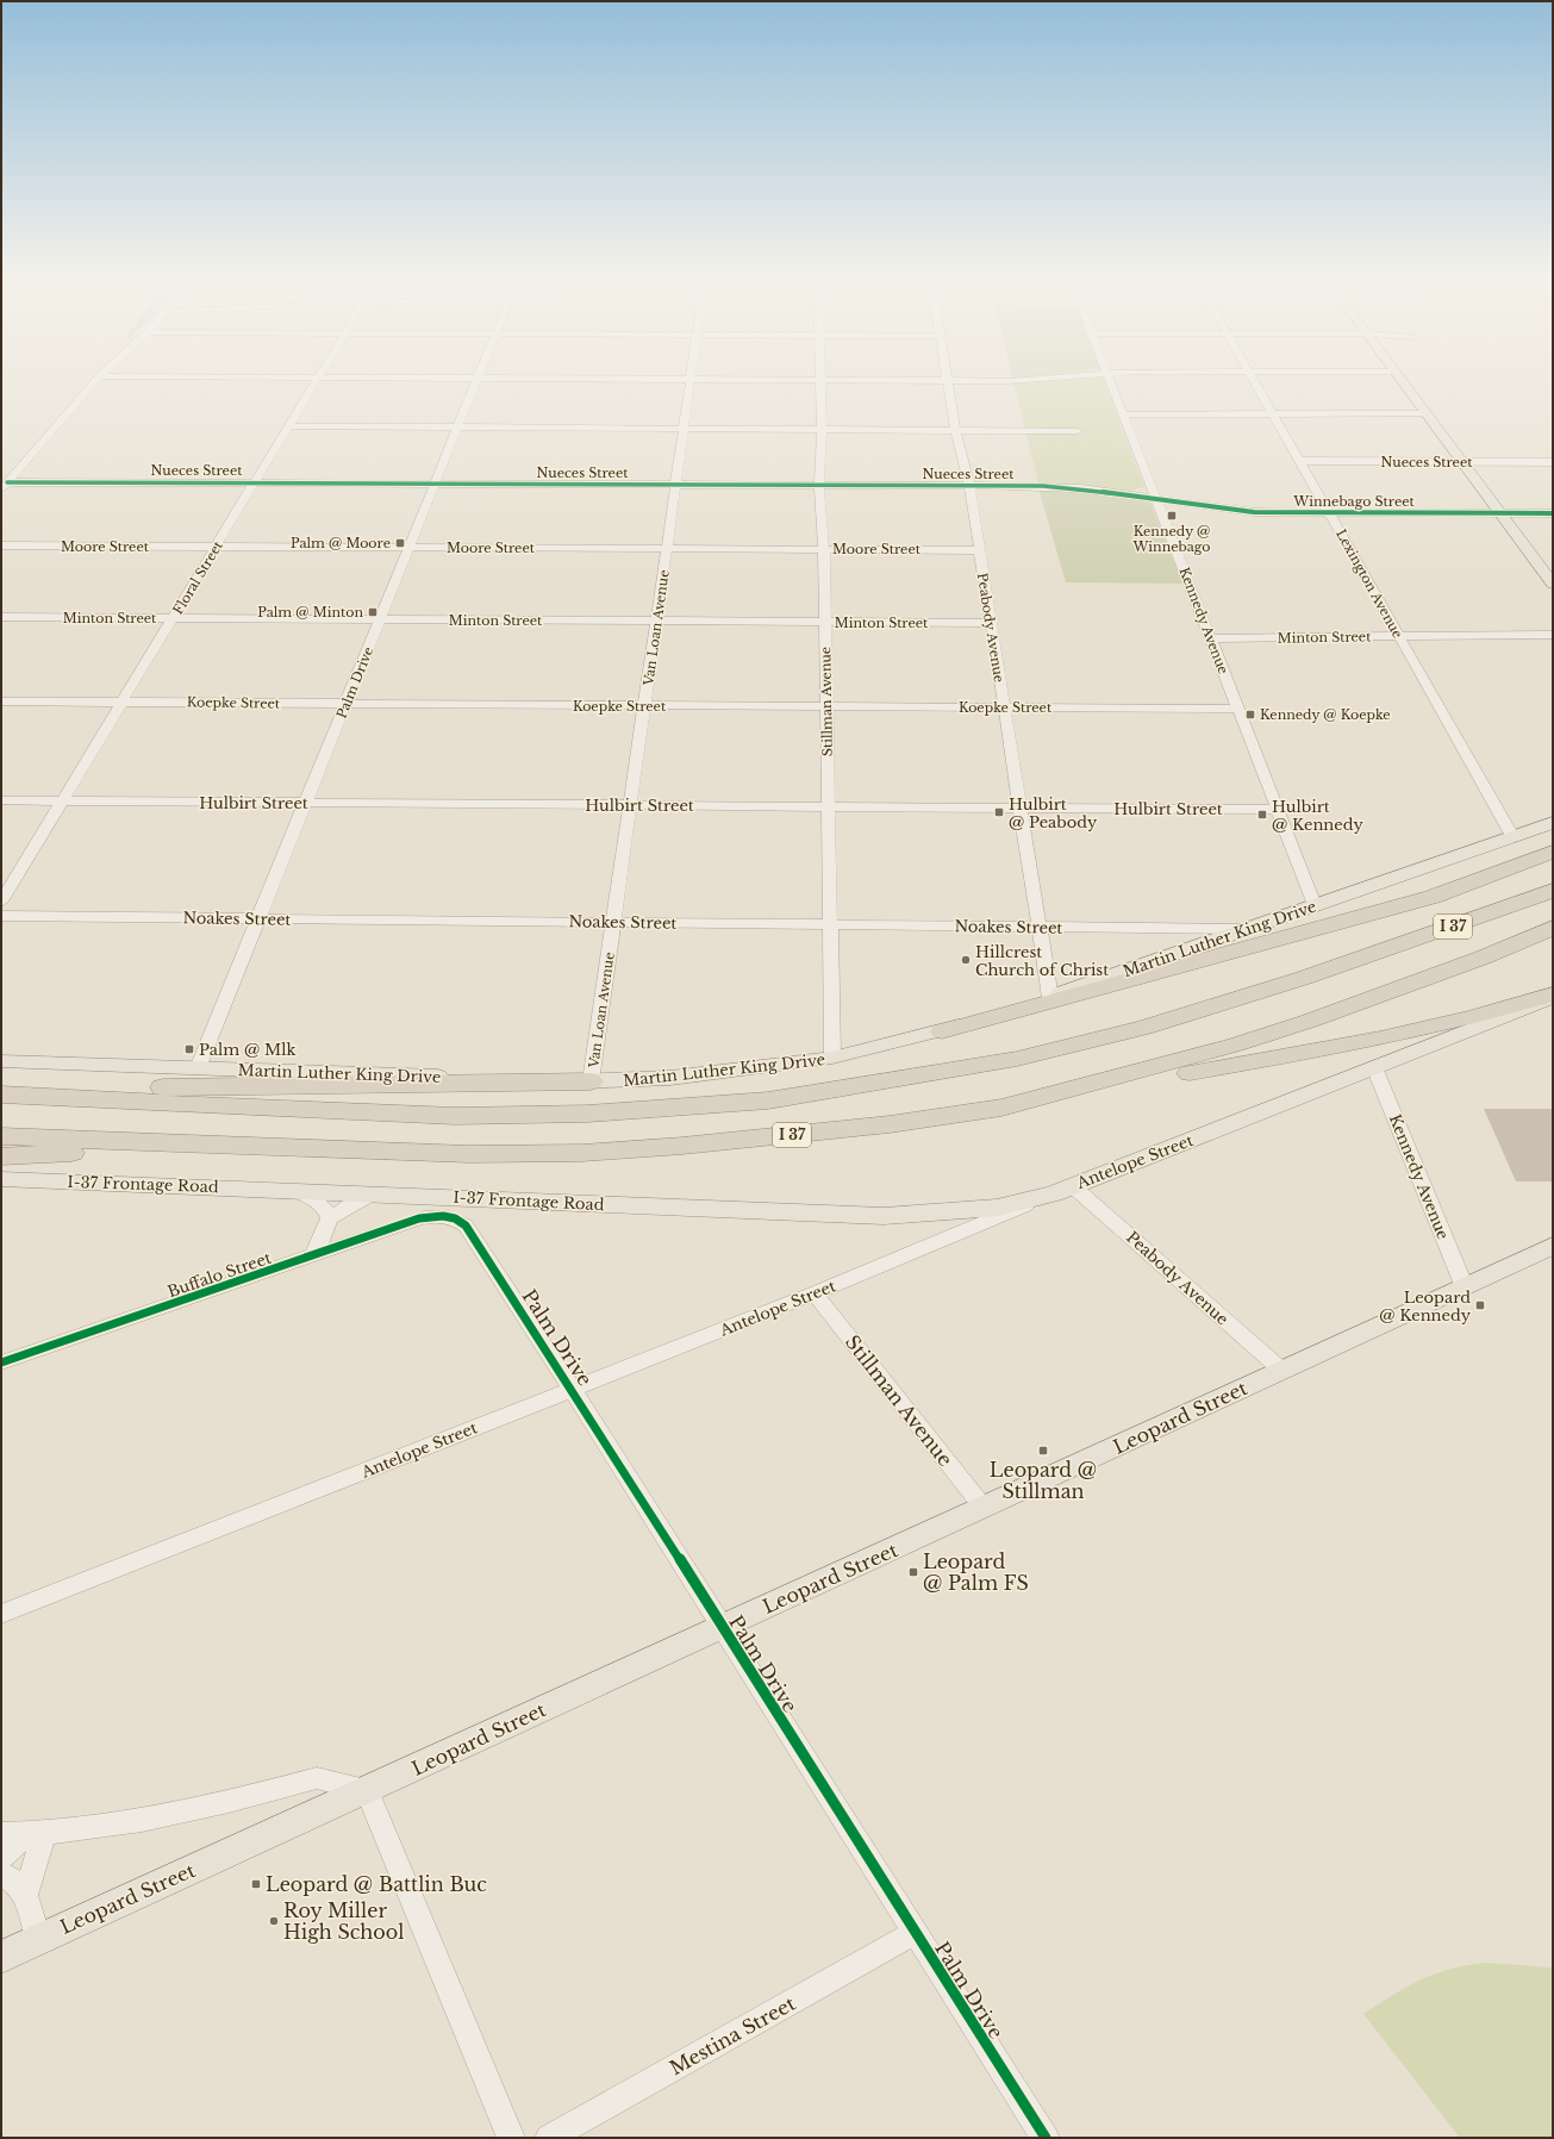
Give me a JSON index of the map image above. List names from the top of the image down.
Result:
{
  "streets": {
    "highway": ["I 37"],
    "main road": [
      "Martin Luther King Drive",
      "Antelope Street",
      "I-37 Frontage Road",
      "Leopard Street"
    ],
    "street": [
      "Nueces Street",
      "Winnebago Street",
      "Moore Street",
      "Floral Street",
      "Lexington Avenue",
      "Minton Street",
      "Kennedy Avenue",
      "Van Loan Avenue",
      "Peabody Avenue",
      "Palm Drive",
      "Stillman Avenue",
      "Koepke Street",
      "Hulbirt Street",
      "Noakes Street",
      "Buffalo Street",
      "Mestina Street"
    ]
  },
  "crossings": [
    ["Nueces Street", "Winnebago Street"],
    ["Nueces Street", "Floral Street"],
    ["Nueces Street", "Lexington Avenue"],
    ["Nueces Street", "Kennedy Avenue"],
    ["Nueces Street", "Van Loan Avenue"],
    ["Nueces Street", "Peabody Avenue"],
    ["Nueces Street", "Palm Drive"],
    ["Nueces Street", "Stillman Avenue"],
    ["Winnebago Street", "Lexington Avenue"],
    ["Winnebago Street", "Kennedy Avenue"],
    ["Moore Street", "Floral Street"],
    ["Moore Street", "Van Loan Avenue"],
    ["Moore Street", "Peabody Avenue"],
    ["Moore Street", "Palm Drive"],
    ["Moore Street", "Stillman Avenue"],
    ["Floral Street", "Minton Street"],
    ["Floral Street", "Koepke Street"],
    ["Floral Street", "Hulbirt Street"],
    ["Lexington Avenue", "Minton Street"],
    ["Lexington Avenue", "Martin Luther King Drive"],
    ["Minton Street", "Kennedy Avenue"],
    ["Minton Street", "Van Loan Avenue"],
    ["Minton Street", "Peabody Avenue"],
    ["Minton Street", "Palm Drive"],
    ["Minton Street", "Stillman Avenue"],
    ["Kennedy Avenue", "Koepke Street"],
    ["Kennedy Avenue", "Hulbirt Street"],
    ["Kennedy Avenue", "Martin Luther King Drive"],
    ["Kennedy Avenue", "Antelope Street"],
    ["Kennedy Avenue", "Leopard Street"],
    ["Van Loan Avenue", "Koepke Street"],
    ["Van Loan Avenue", "Hulbirt Street"],
    ["Van Loan Avenue", "Noakes Street"],
    ["Van Loan Avenue", "Martin Luther King Drive"],
    ["Peabody Avenue", "Koepke Street"],
    ["Peabody Avenue", "Hulbirt Street"],
    ["Peabody Avenue", "Noakes Street"],
    ["Peabody Avenue", "Martin Luther King Drive"],
    ["Peabody Avenue", "Antelope Street"],
    ["Peabody Avenue", "I-37 Frontage Road"],
    ["Peabody Avenue", "Leopard Street"],
    ["Palm Drive", "Koepke Street"],
    ["Palm Drive", "Hulbirt Street"],
    ["Palm Drive", "Noakes Street"],
    ["Palm Drive", "Martin Luther King Drive"],
    ["Palm Drive", "Antelope Street"],
    ["Palm Drive", "Buffalo Street"],
    ["Palm Drive", "Leopard Street"],
    ["Palm Drive", "Mestina Street"],
    ["Stillman Avenue", "Koepke Street"],
    ["Stillman Avenue", "Hulbirt Street"],
    ["Stillman Avenue", "Noakes Street"],
    ["Stillman Avenue", "Martin Luther King Drive"],
    ["Stillman Avenue", "Antelope Street"],
    ["Stillman Avenue", "Leopard Street"],
    ["Noakes Street", "Martin Luther King Drive"],
    ["Antelope Street", "I-37 Frontage Road"]
  ],
  "places": {
    "transit": [
      "Kennedy @ Winnebago",
      "Palm @ Moore",
      "Palm @ Minton",
      "Kennedy @ Koepke",
      "Hulbirt @ Peabody",
      "Hulbirt @ Kennedy",
      "Palm @ Mlk",
      "Leopard @ Kennedy",
      "Leopard @ Stillman",
      "Leopard @ Palm FS",
      "Leopard @ Battlin Buc"
    ],
    "other": ["Hillcrest Church of Christ", "Roy Miller High School"]
  }
}
